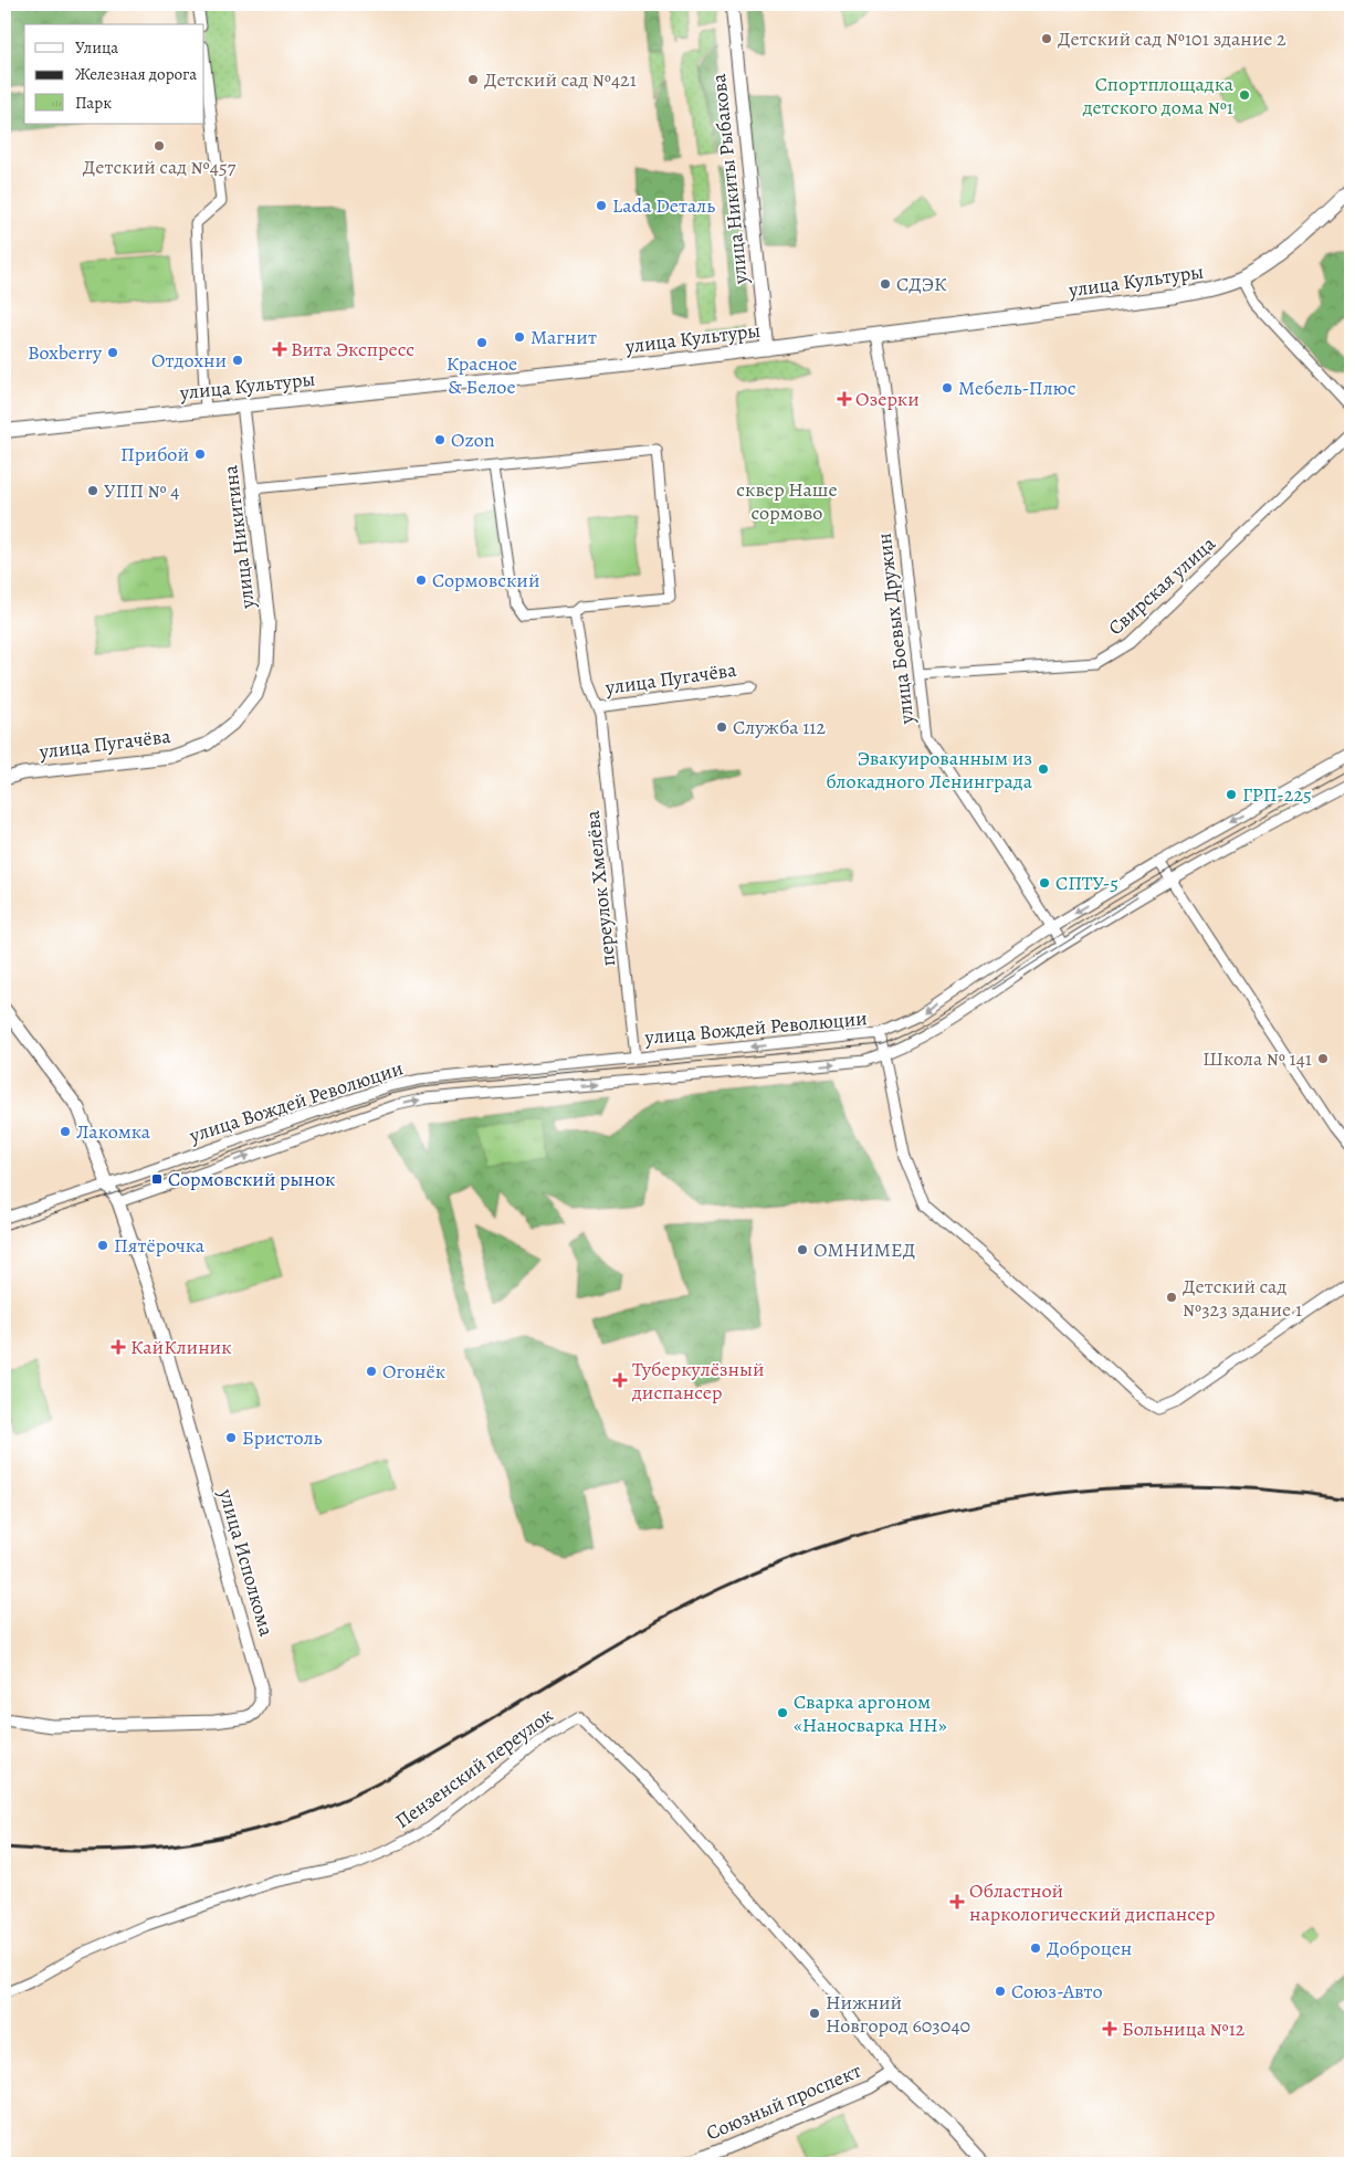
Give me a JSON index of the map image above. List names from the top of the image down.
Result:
{
  "streets": {
    "main road": ["улица Культуры"],
    "street": [
      "улица Никиты Рыбакова",
      "улица Никитина",
      "Свирская улица",
      "улица Боевых Дружин",
      "улица Пугачёва",
      "переулок Хмелёва",
      "улица Вождей Революции",
      "улица Исполкома",
      "Пензенский переулок",
      "Союзный проспект"
    ]
  },
  "crossings": [
    ["улица Никиты Рыбакова", "улица Культуры"],
    ["улица Культуры", "улица Никитина"],
    ["улица Культуры", "улица Боевых Дружин"],
    ["улица Никитина", "улица Пугачёва"],
    ["Свирская улица", "улица Боевых Дружин"],
    ["улица Боевых Дружин", "улица Вождей Революции"],
    ["улица Пугачёва", "переулок Хмелёва"],
    ["переулок Хмелёва", "улица Вождей Революции"],
    ["улица Вождей Революции", "улица Исполкома"],
    ["Пензенский переулок", "Союзный проспект"]
  ],
  "parks": ["сквер Наше сормово"],
  "places": {
    "other": [
      "Детский сад №101 здание 2",
      "Детский сад №421",
      "Спортплощадка детского дома №1",
      "Детский сад №457",
      "Lada Dеталь",
      "СДЭК",
      "Магнит",
      "Красное & Белое",
      "Boxberry",
      "Отдохни",
      "Мебель-Плюс",
      "Ozon",
      "Прибой",
      "УПП № 4",
      "Сормовский",
      "Служба 112",
      "Эвакуированным из блокадного Ленинграда",
      "ГРП-225",
      "СПТУ-5",
      "Школа № 141",
      "Лакомка",
      "Пятёрочка",
      "ОМНИМЕД",
      "Детский сад №323 здание 1",
      "Огонёк",
      "Бристоль",
      "Сварка аргоном «Наносварка НН»",
      "Доброцен",
      "Союз-Авто",
      "Нижний Новгород 603040"
    ],
    "health": [
      "Вита Экспресс",
      "Озерки",
      "КайКлиник",
      "Туберкулёзный диспансер",
      "Областной наркологический диспансер",
      "Больница №12"
    ],
    "transit": ["Сормовский рынок"]
  },
  "legend": ["Улица", "Железная дорога", "Парк"]
}
